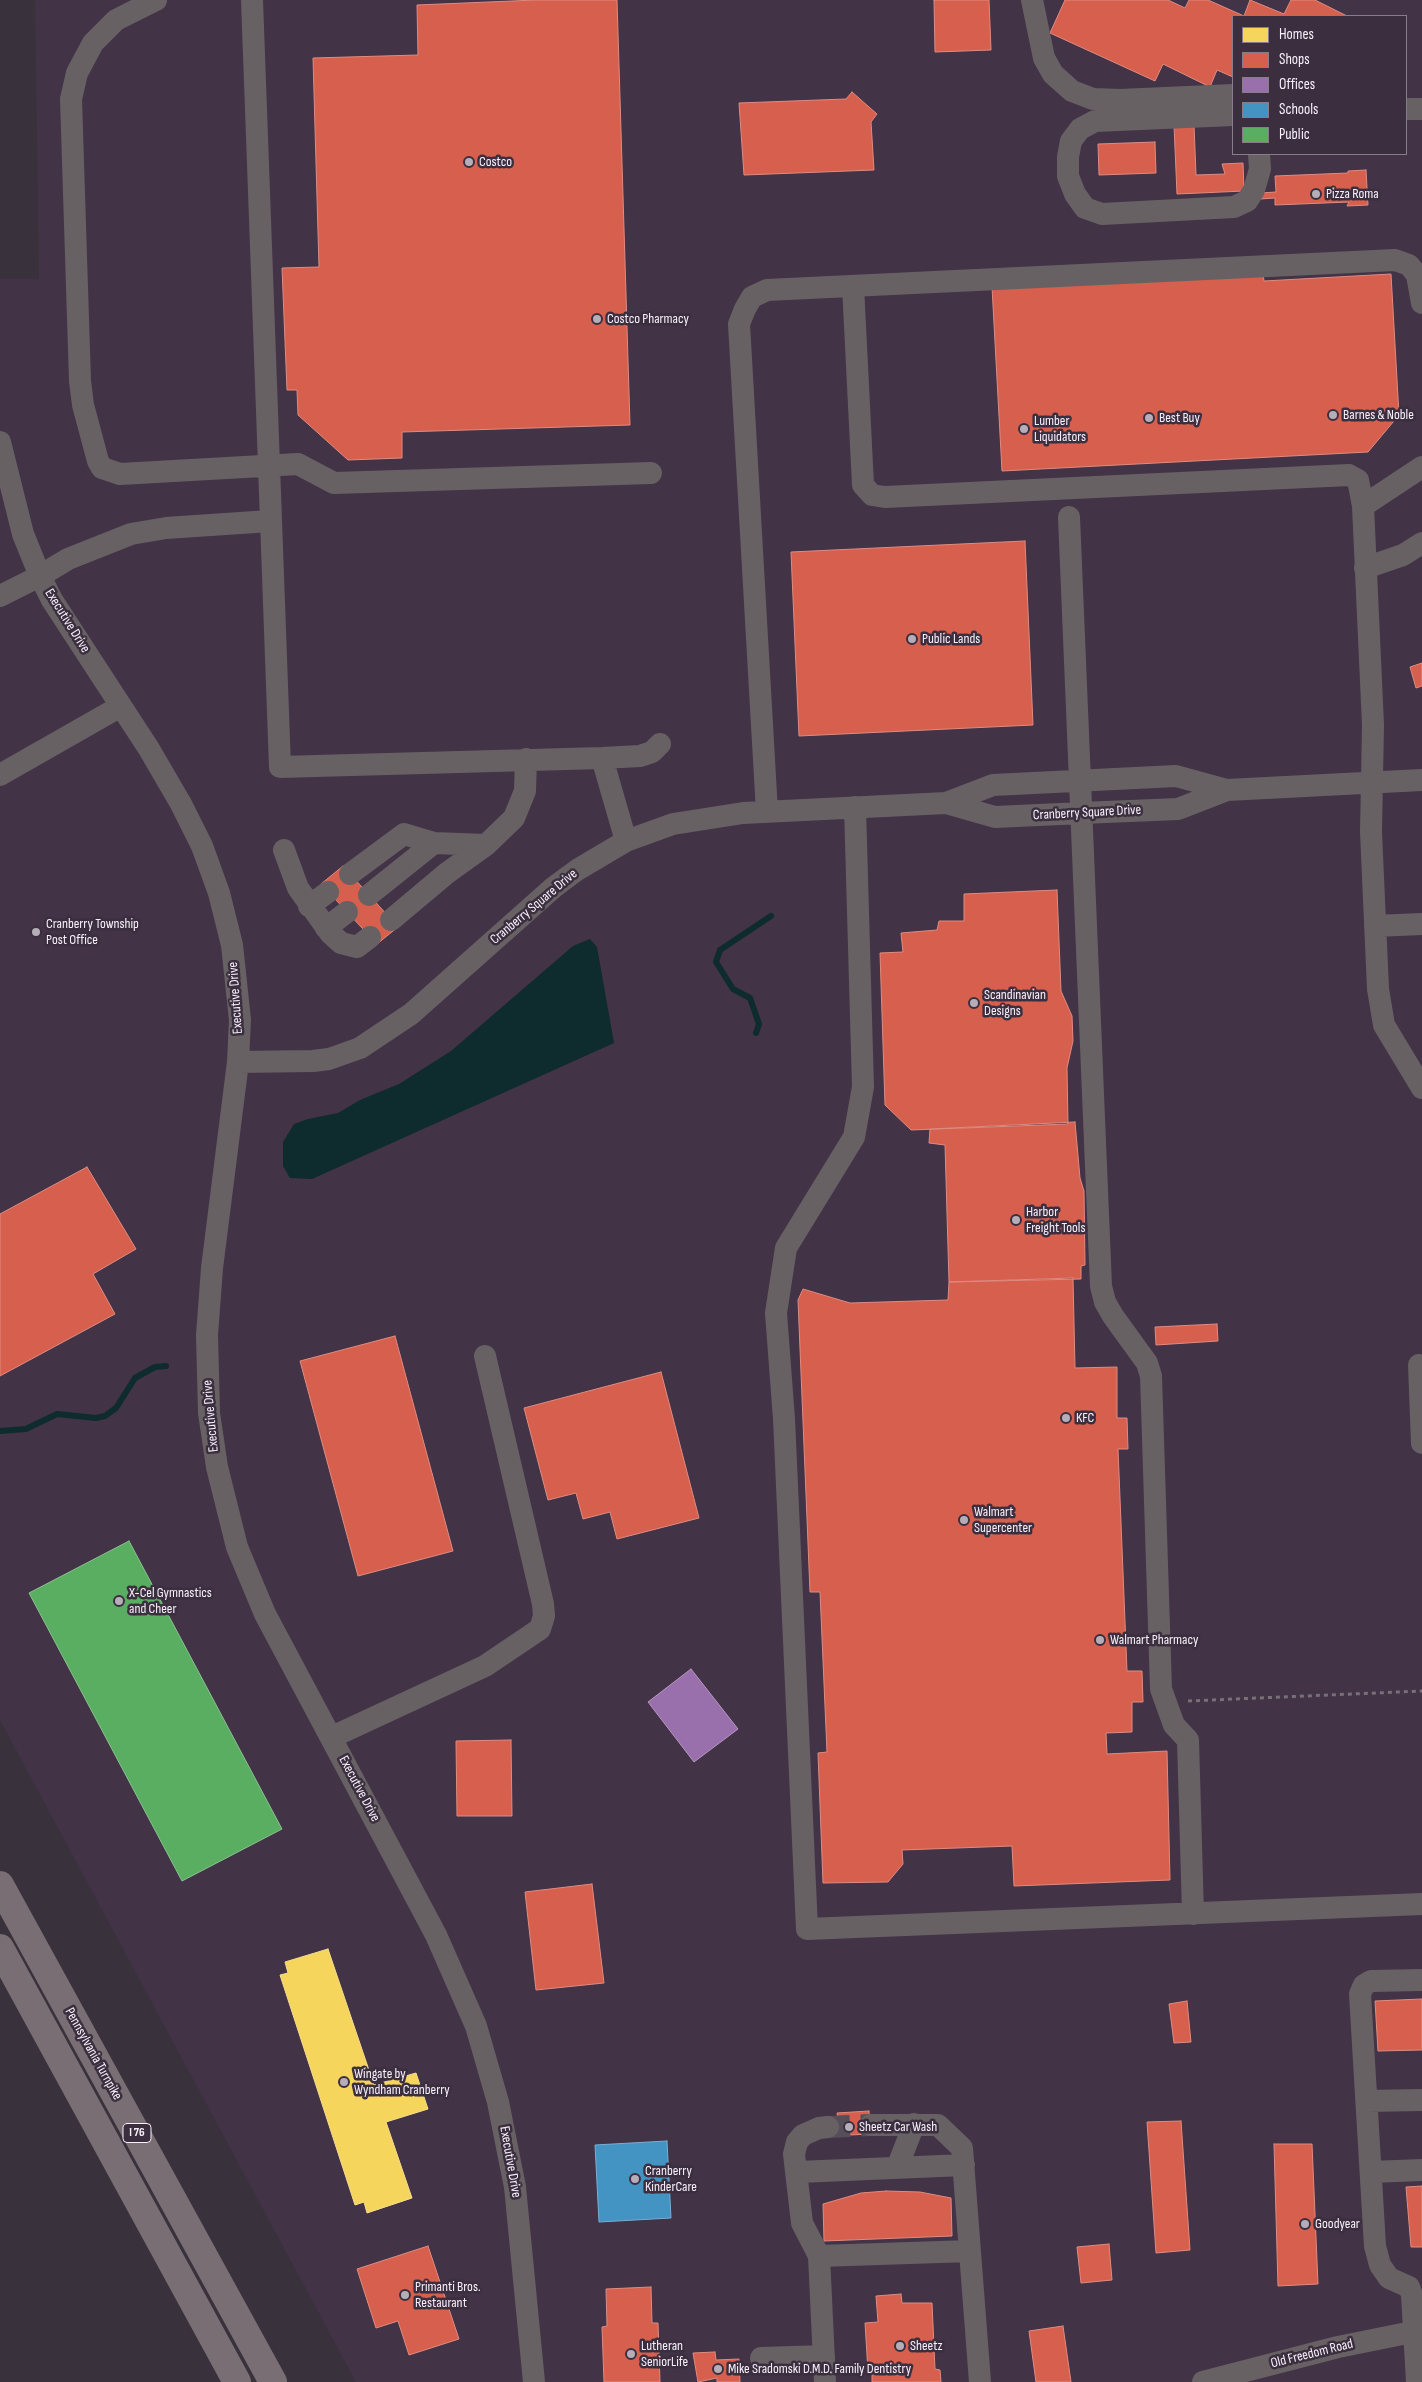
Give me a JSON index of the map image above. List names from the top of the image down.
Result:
{
  "streets": {
    "highway": ["Pennsylvania Turnpike", "I 76"],
    "street": ["Executive Drive", "Cranberry Square Drive", "Old Freedom Road"]
  },
  "crossings": [
    ["Executive Drive", "Cranberry Square Drive"]
  ],
  "places": [
    "Costco",
    "Pizza Roma",
    "Costco Pharmacy",
    "Barnes & Noble",
    "Best Buy",
    "Lumber Liquidators",
    "Public Lands",
    "Cranberry Township Post Office",
    "Scandinavian Designs",
    "Harbor Freight Tools",
    "KFC",
    "Walmart Supercenter",
    "X-Cel Gymnastics and Cheer",
    "Walmart Pharmacy",
    "Wingate by Wyndham Cranberry",
    "Sheetz Car Wash",
    "Cranberry KinderCare",
    "Goodyear",
    "Primanti Bros. Restaurant",
    "Sheetz",
    "Lutheran SeniorLife",
    "Mike Sradomski D.M.D. Family Dentistry"
  ],
  "legend": [
    "Homes",
    "Shops",
    "Offices",
    "Schools",
    "Public"
  ]
}
